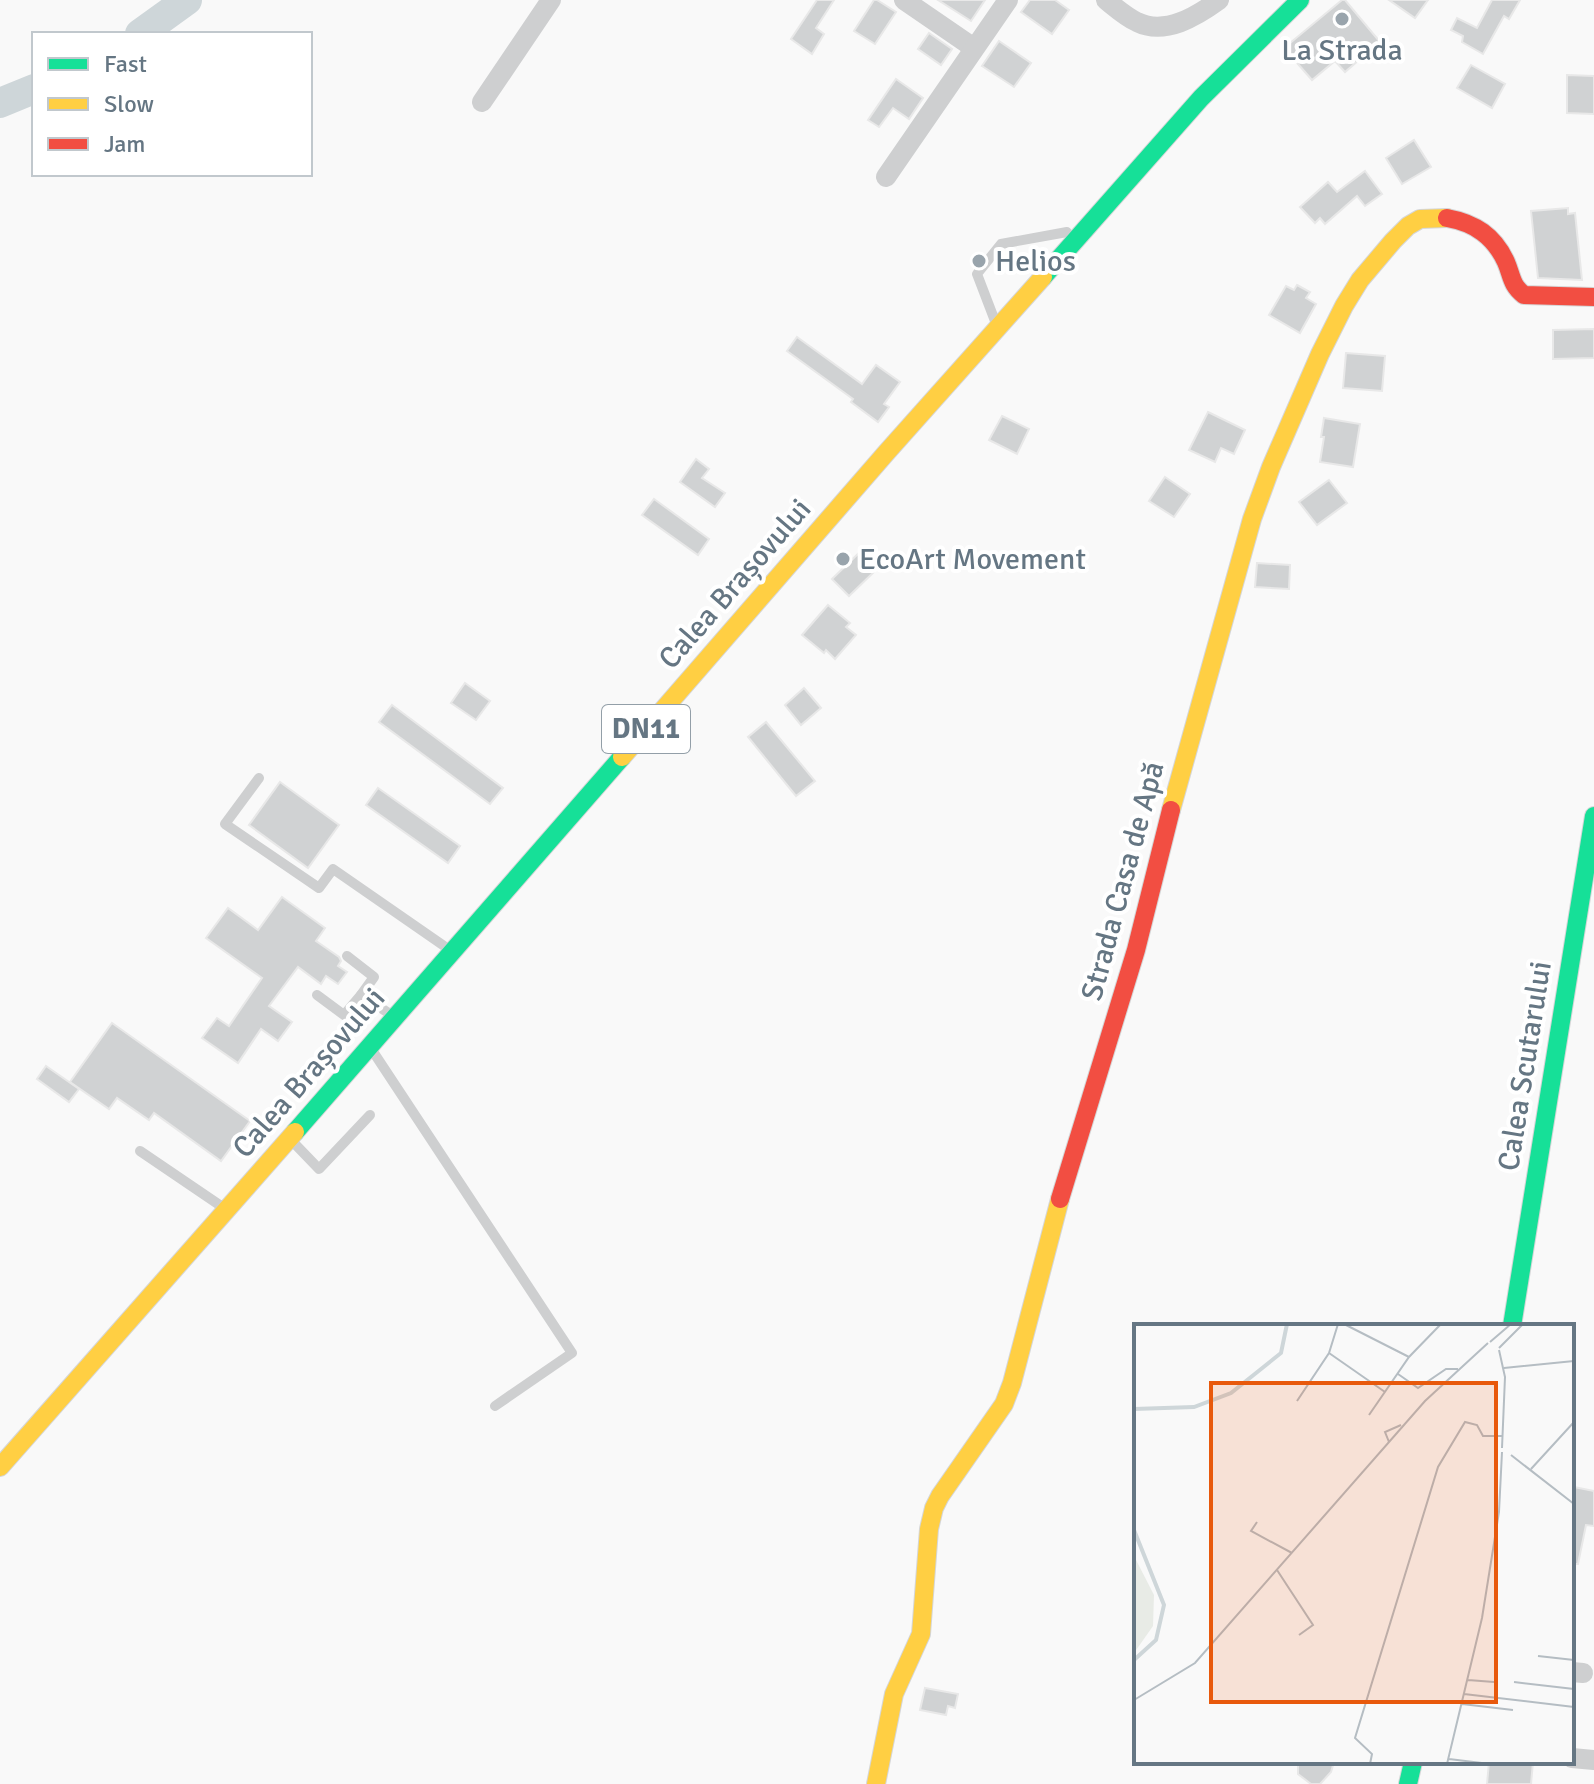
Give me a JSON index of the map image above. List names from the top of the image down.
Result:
{
  "streets": {
    "main road": [
      "Calea Brașovului",
      "DN11",
      "Strada Casa de Apă",
      "Calea Scutarului"
    ]
  },
  "places": ["La Strada", "Helios", "EcoArt Movement"],
  "legend": ["Fast", "Slow", "Jam"]
}
